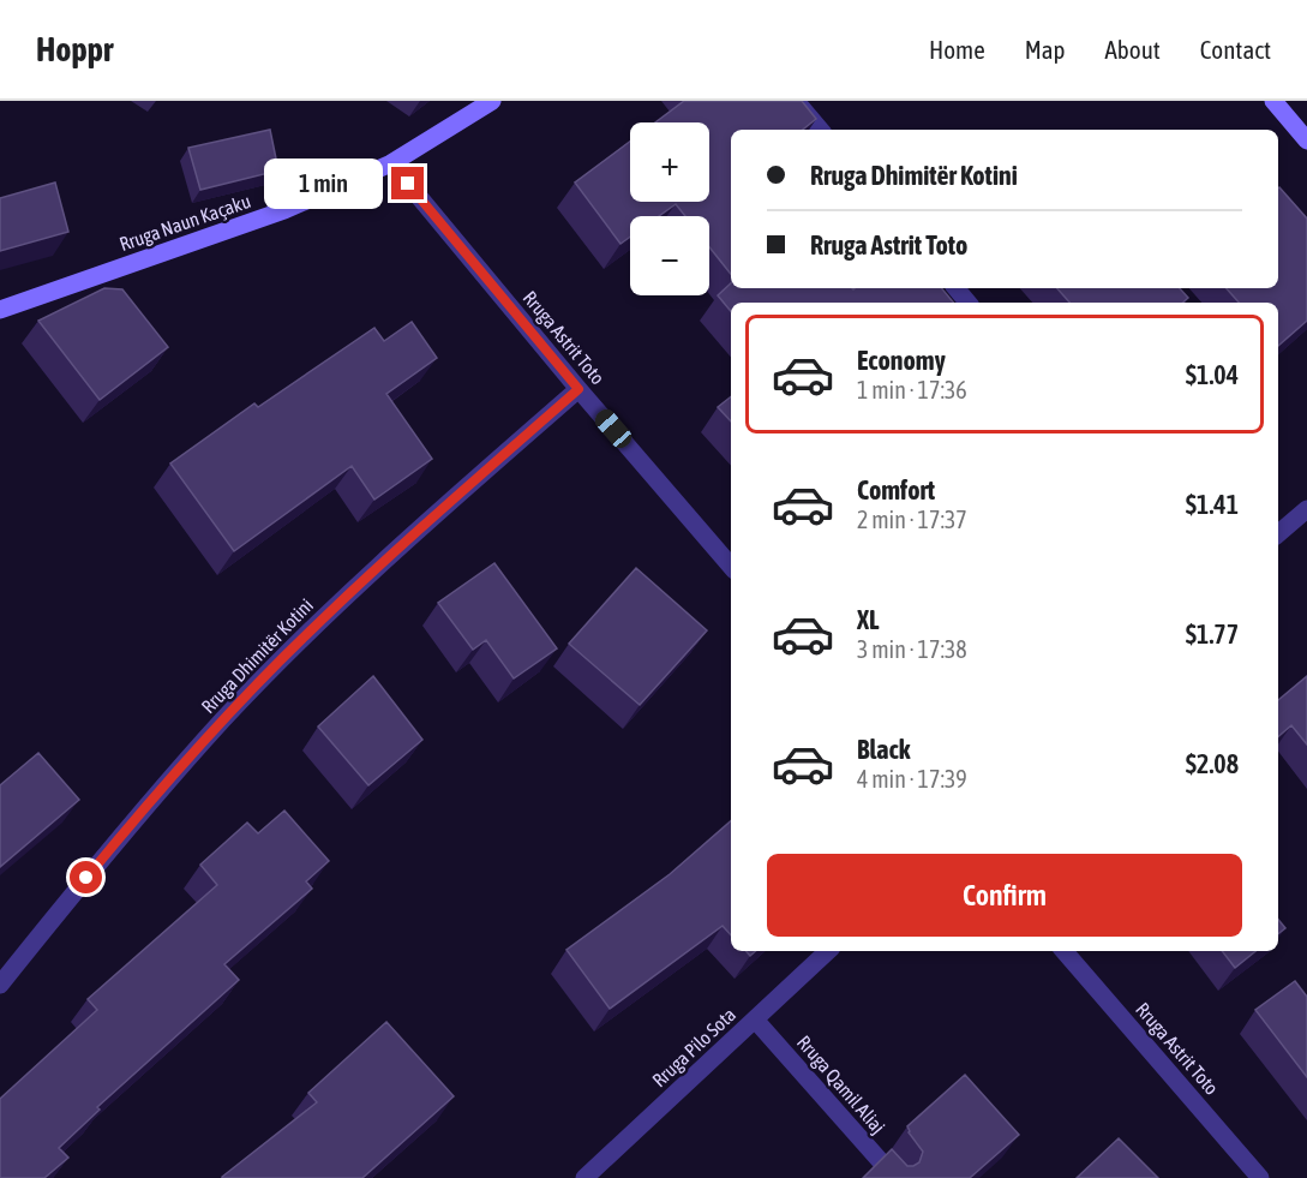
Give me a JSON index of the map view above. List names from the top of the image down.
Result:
{
  "streets": {
    "street": [
      "Rruga Naun Kaçaku",
      "Rruga Astrit Toto",
      "Rruga Dhimitër Kotini",
      "Rruga Pilo Sota",
      "Rruga Qamil Aliaj"
    ]
  },
  "crossings": [
    ["Rruga Naun Kaçaku", "Rruga Astrit Toto"],
    ["Rruga Astrit Toto", "Rruga Dhimitër Kotini"],
    ["Rruga Pilo Sota", "Rruga Qamil Aliaj"]
  ],
  "page": {
    "header": "Hoppr",
    "nav": [
      "Home",
      "Map",
      "About",
      "Contact"
    ],
    "map_buttons": ["+", "−"],
    "banner": ["Rruga Dhimitër Kotini", "Rruga Astrit Toto"],
    "bubble": "1 min",
    "list": [
      {
        "name": "Economy",
        "note": "1 min · 17:36",
        "value": "$1.04"
      },
      {
        "name": "Comfort",
        "note": "2 min · 17:37",
        "value": "$1.41"
      },
      {
        "name": "XL",
        "note": "3 min · 17:38",
        "value": "$1.77"
      },
      {
        "name": "Black",
        "note": "4 min · 17:39",
        "value": "$2.08"
      }
    ],
    "buttons": "Confirm"
  }
}
